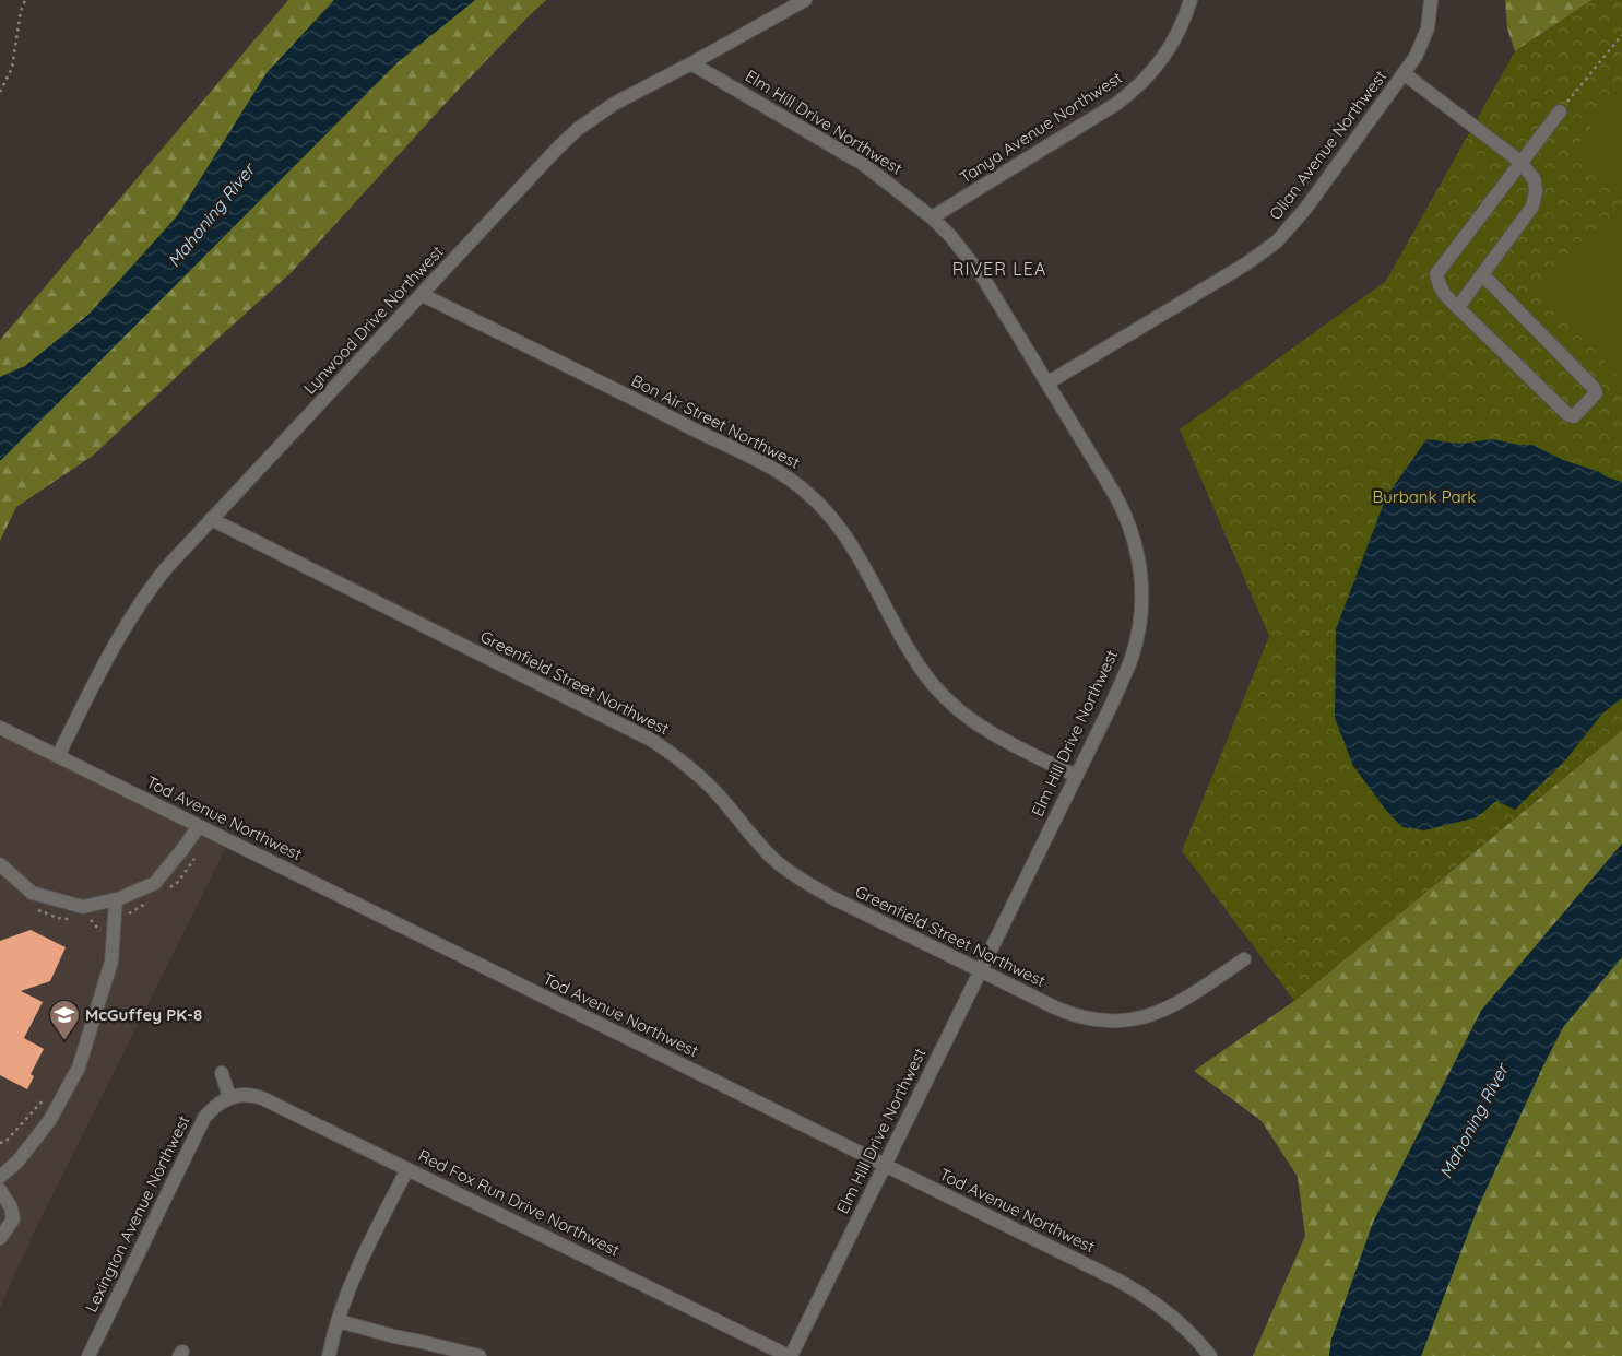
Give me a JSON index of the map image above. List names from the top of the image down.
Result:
{
  "streets": {
    "street": [
      "Elm Hill Drive Northwest",
      "Tanya Avenue Northwest",
      "Olian Avenue Northwest",
      "Lynwood Drive Northwest",
      "Bon Air Street Northwest",
      "Greenfield Street Northwest",
      "Tod Avenue Northwest",
      "Red Fox Run Drive Northwest",
      "Lexington Avenue Northwest"
    ]
  },
  "crossings": [
    ["Elm Hill Drive Northwest", "Tanya Avenue Northwest"],
    ["Elm Hill Drive Northwest", "Olian Avenue Northwest"],
    ["Elm Hill Drive Northwest", "Lynwood Drive Northwest"],
    ["Elm Hill Drive Northwest", "Bon Air Street Northwest"],
    ["Elm Hill Drive Northwest", "Greenfield Street Northwest"],
    ["Elm Hill Drive Northwest", "Tod Avenue Northwest"],
    ["Elm Hill Drive Northwest", "Red Fox Run Drive Northwest"],
    ["Lynwood Drive Northwest", "Bon Air Street Northwest"],
    ["Lynwood Drive Northwest", "Greenfield Street Northwest"],
    ["Lynwood Drive Northwest", "Tod Avenue Northwest"],
    ["Red Fox Run Drive Northwest", "Lexington Avenue Northwest"]
  ],
  "districts": ["RIVER LEA"],
  "water": ["Mahoning River"],
  "parks": ["Burbank Park"],
  "places": {
    "school or university": ["McGuffey PK-8"]
  }
}
